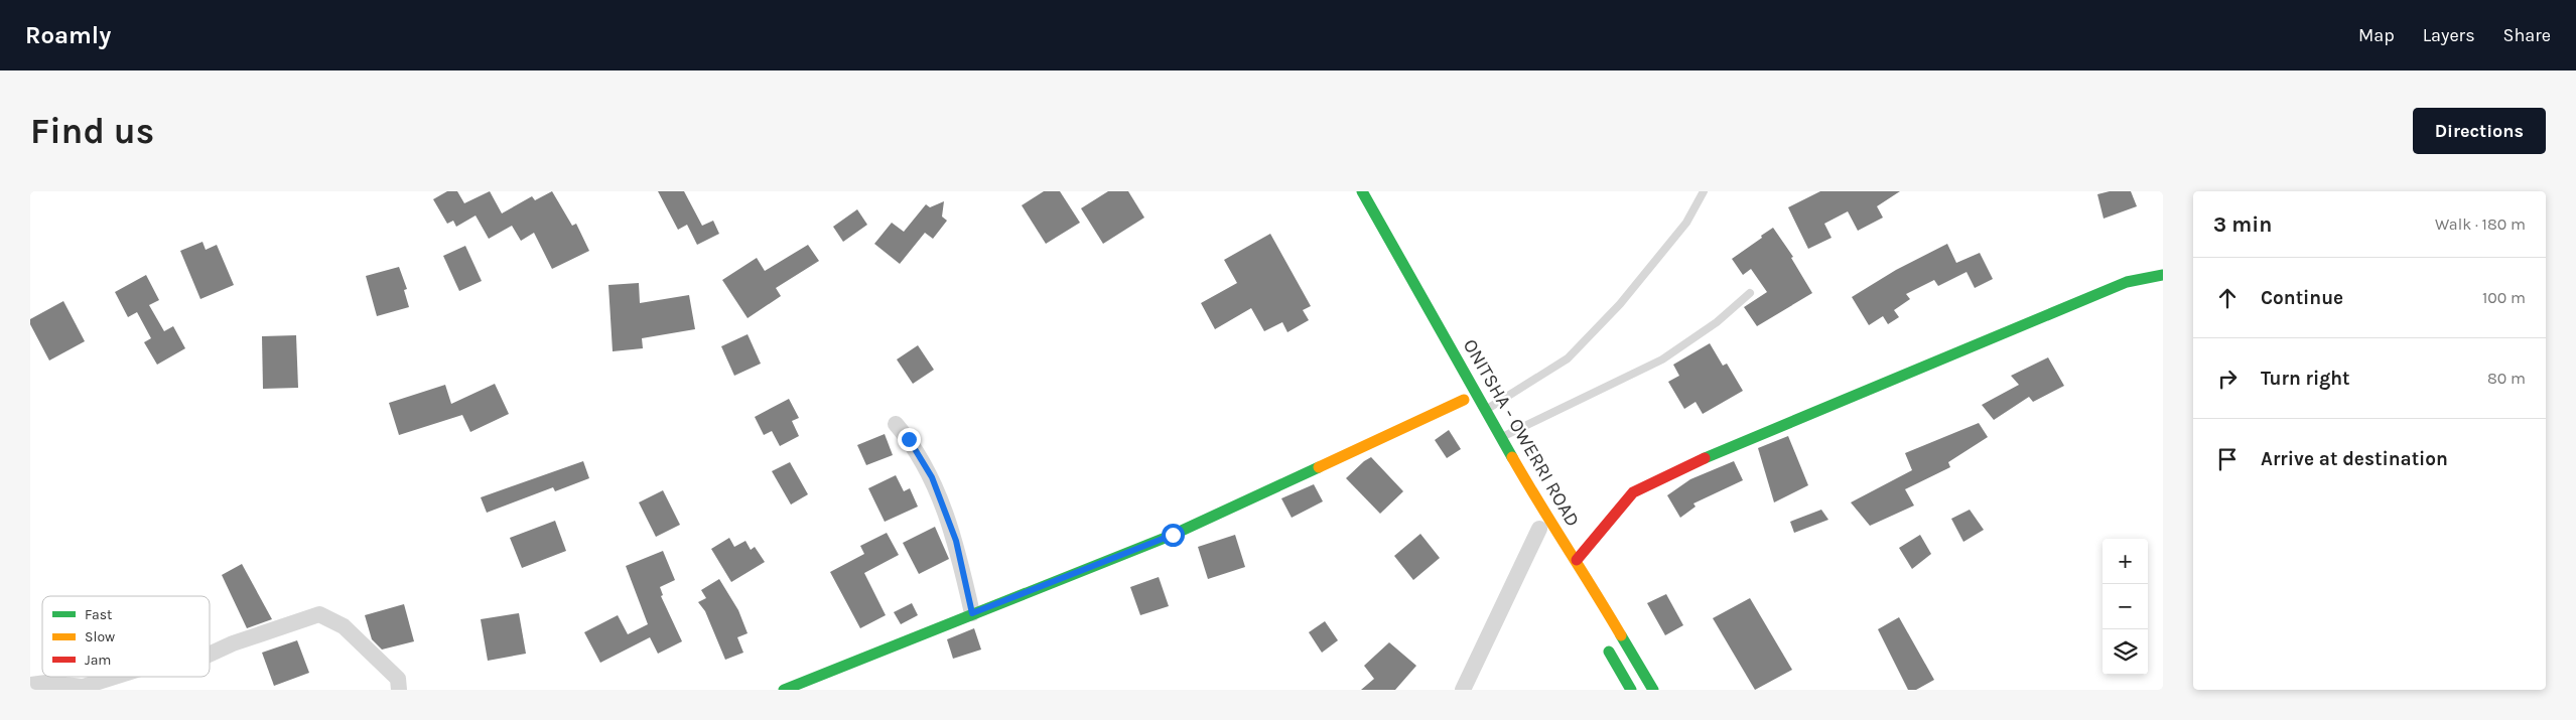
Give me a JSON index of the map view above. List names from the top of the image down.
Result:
{
  "streets": {
    "main road": ["ONITSHA - OWERRI ROAD"]
  },
  "legend": ["Fast", "Slow", "Jam"],
  "page": {
    "header": "Roamly",
    "nav": ["Map", "Layers", "Share"],
    "buttons": "Directions",
    "title": "Find us",
    "heading": ["3 min", "Walk · 180 m"],
    "list": [
      ["Continue", "100 m"],
      ["Turn right", "80 m"],
      "Arrive at destination"
    ],
    "map_buttons": ["+", "−"]
  }
}
